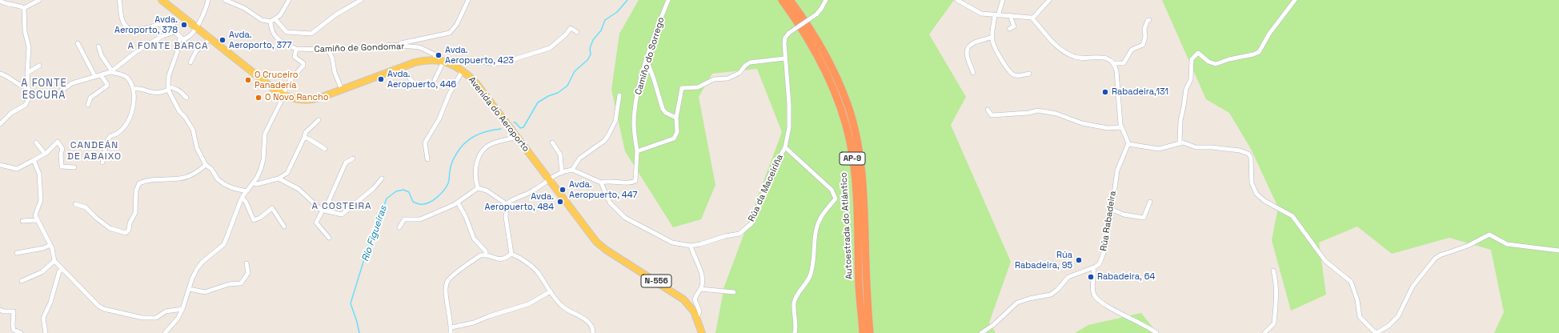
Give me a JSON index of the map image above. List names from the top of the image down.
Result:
{
  "streets": {
    "highway": ["AP-9", "Autoestrada do Atlántico"],
    "main road": ["Avenida do Aeroporto", "N-556"],
    "street": [
      "Camiño de Gondomar",
      "Camiño do Sorrego",
      "Rúa da Maceiriña",
      "Rúa Rabadeira"
    ]
  },
  "crossings": [
    ["Camiño de Gondomar", "Avenida do Aeroporto"],
    ["Camiño do Sorrego", "Rúa da Maceiriña"]
  ],
  "districts": [
    "A FONTE BARCA",
    "A FONTE ESCURA",
    "CANDEÁN DE ABAIXO",
    "A COSTEIRA"
  ],
  "water": ["Río Figueiras"],
  "places": [
    "Avda. Aeroporto, 378",
    "Avda. Aeroporto, 377",
    "Avda. Aeropuerto, 423",
    "Avda. Aeropuerto, 446",
    "O Cruceiro Panadería",
    "Rabadeira,131",
    "O Novo Rancho",
    "Avda. Aeropuerto, 447",
    "Avda. Aeropuerto, 484",
    "Rúa Rabadeira, 95",
    "Rabadeira, 64"
  ]
}
